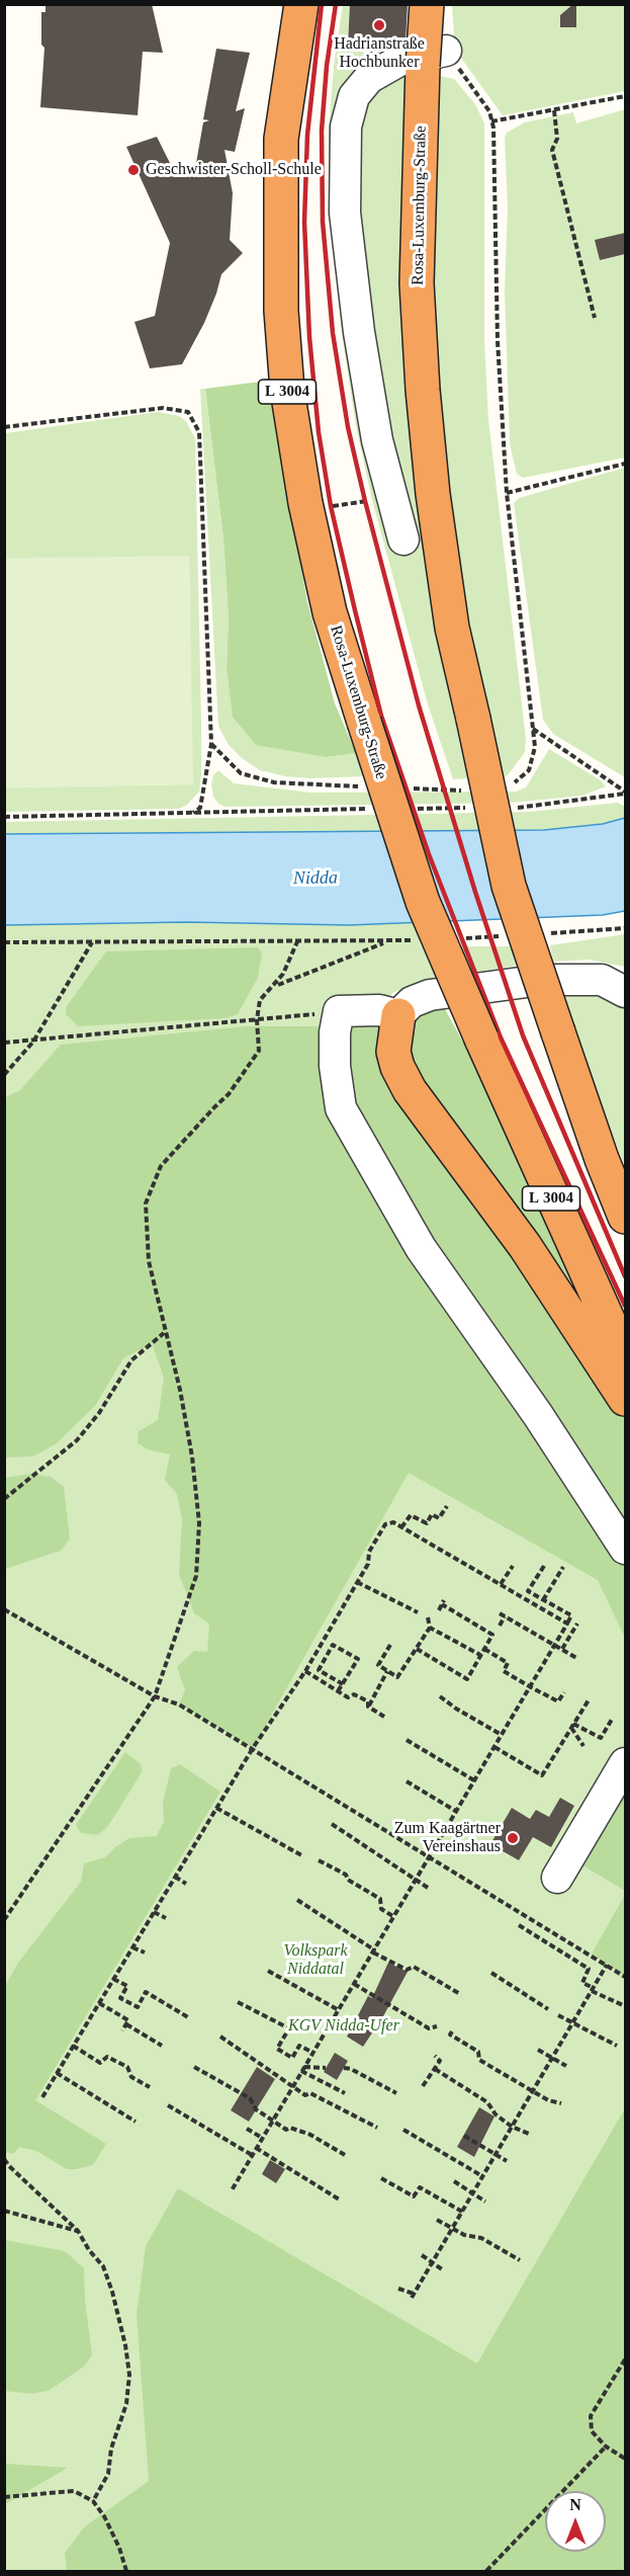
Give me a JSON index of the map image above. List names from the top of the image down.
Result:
{
  "streets": {
    "highway": ["Rosa-Luxemburg-Straße", "L 3004"]
  },
  "water": ["Nidda"],
  "parks": ["Volkspark Niddatal", "KGV Nidda-Ufer"],
  "places": ["Hadrianstraße Hochbunker", "Geschwister-Scholl-Schule", "Zum Kaagärtner Vereinshaus"],
  "north": "top"
}
